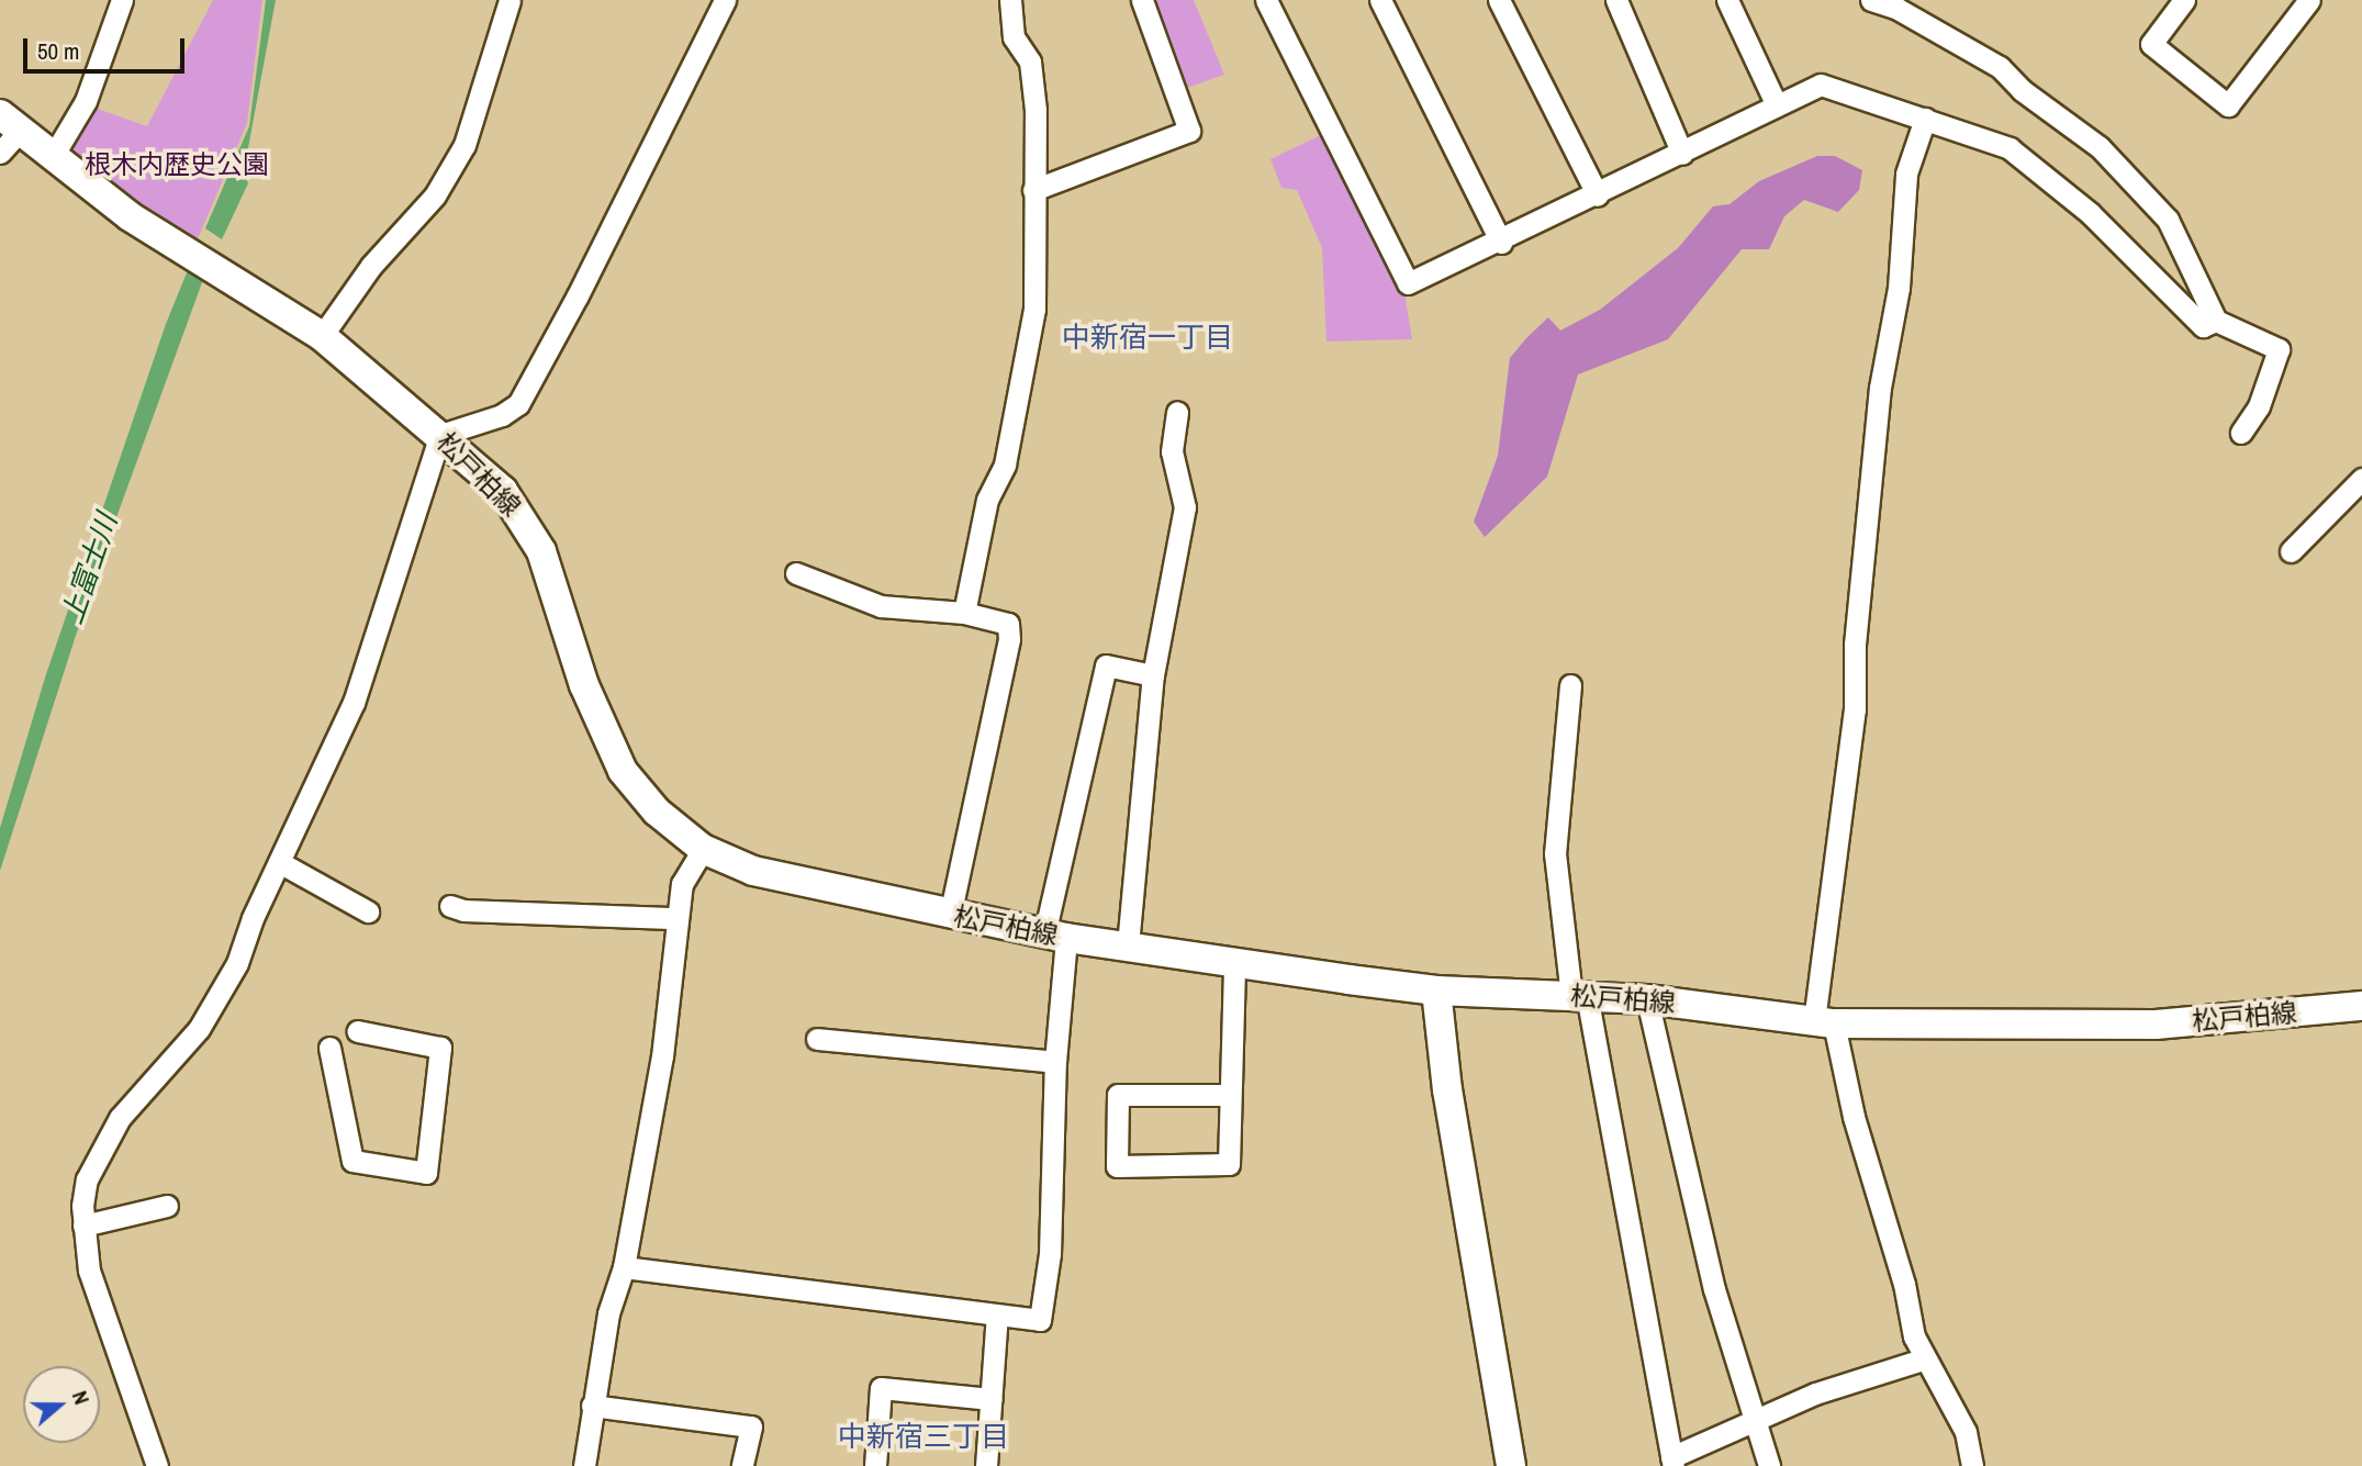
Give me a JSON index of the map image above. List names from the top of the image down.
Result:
{
  "streets": {
    "main road": ["松戸柏線"]
  },
  "districts": ["中新宿一丁目", "中新宿三丁目"],
  "water": ["上富士川"],
  "parks": ["根木内歴史公園"],
  "scale_bar": "50 m",
  "north": "right"
}
